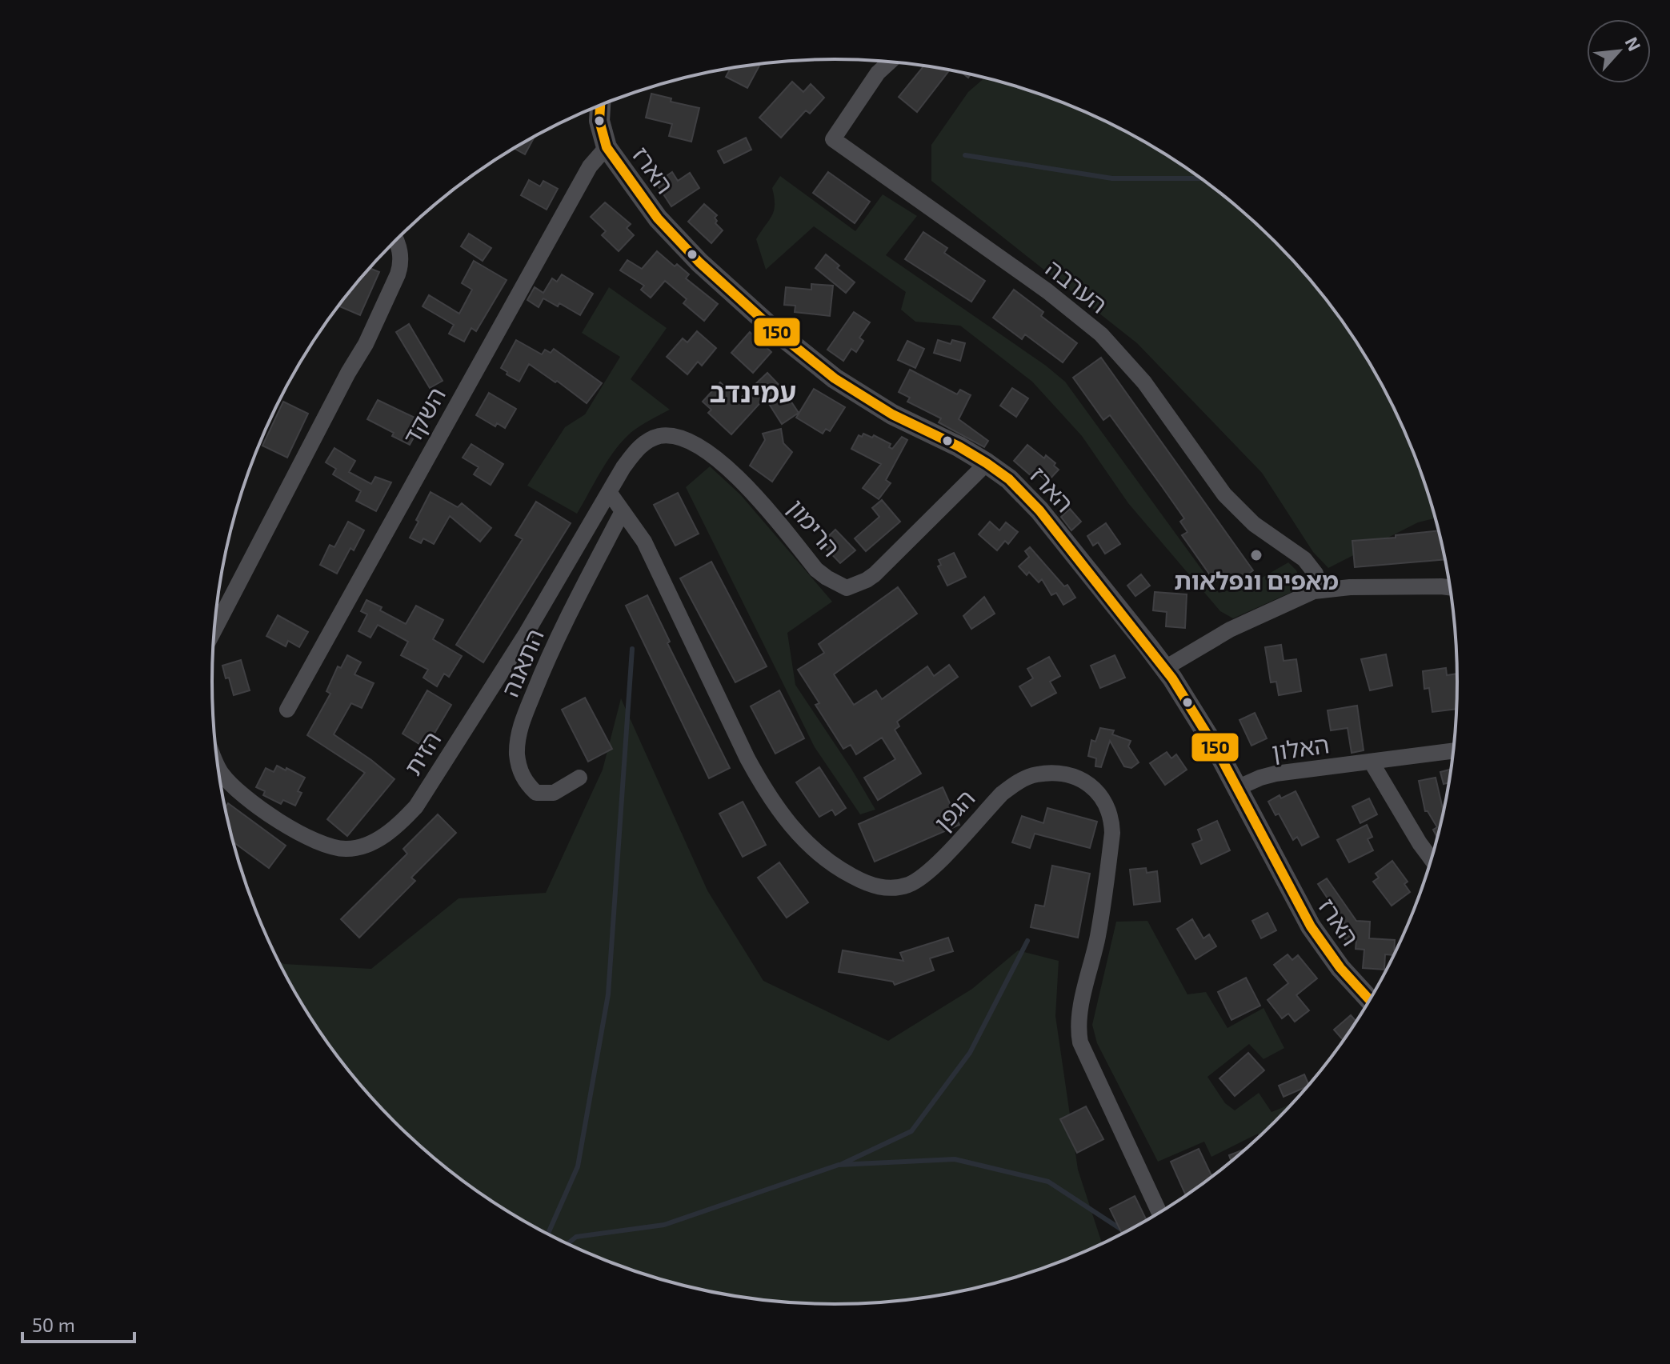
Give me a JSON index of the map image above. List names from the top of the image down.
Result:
{
  "streets": {
    "street": [
      "הארז",
      "הערבה",
      "השקד",
      "הרימון",
      "התאנה",
      "האלון",
      "הזית",
      "הגפן"
    ]
  },
  "crossings": [
    ["הארז", "השקד"],
    ["הארז", "הרימון"],
    ["הארז", "האלון"],
    ["הרימון", "הזית"],
    ["הרימון", "הגפן"],
    ["התאנה", "הגפן"],
    ["הזית", "הגפן"]
  ],
  "districts": ["עמינדב"],
  "places": ["מאפים ונפלאות"],
  "lines": ["transit line 150"],
  "scale_bar": "50 m",
  "north": "top right"
}
